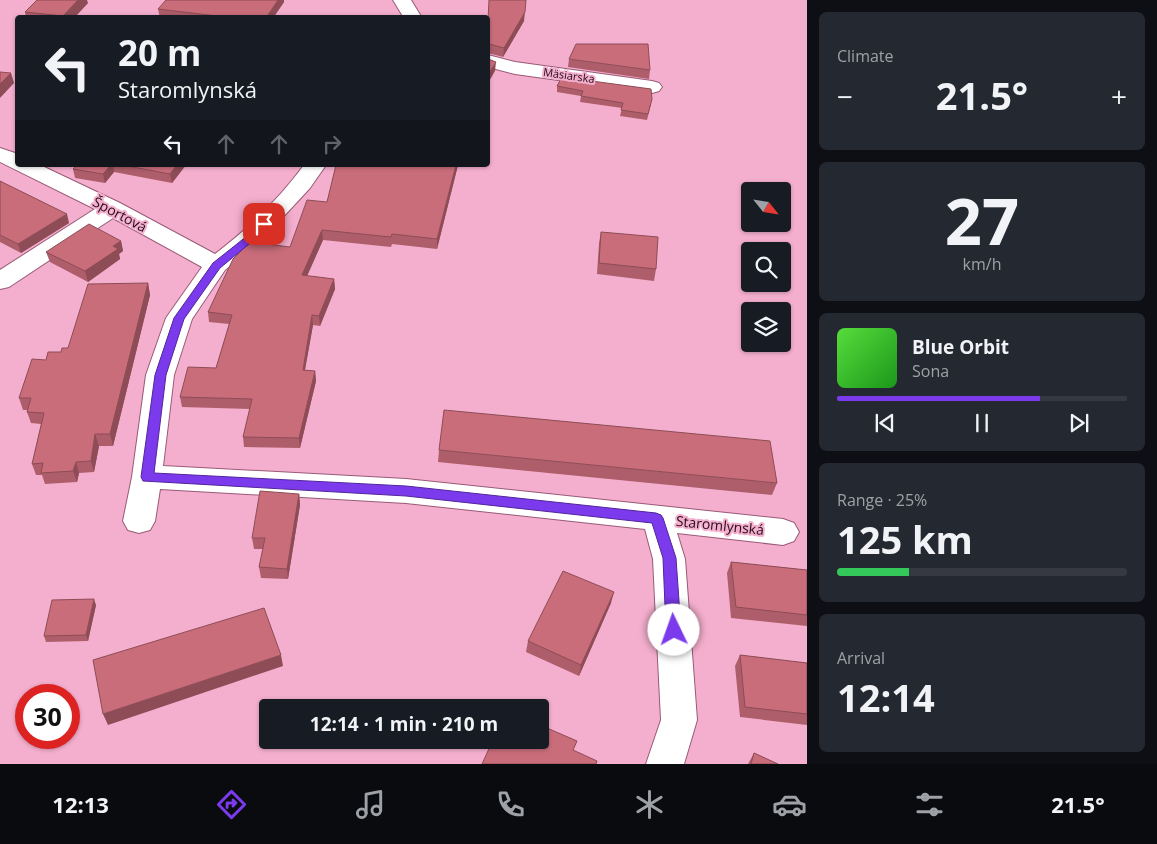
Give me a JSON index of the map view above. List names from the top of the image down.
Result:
{
  "streets": {
    "street": ["Mäsiarska", "Športová", "Staromlynská"]
  },
  "north": "bottom right",
  "page": {
    "tile": [
      "Climate",
      ["27", "km/h"],
      ["Range · 25%", "125 km"],
      ["Arrival", "12:14"]
    ],
    "turn": ["20 m", "Staromlynská"],
    "heat": ["−", "21.5°", "+"],
    "song": ["Blue Orbit", "Sona"],
    "limit": "30",
    "trip": "12:14 · 1 min · 210 m",
    "tabs": ["12:13", "21.5°"]
  }
}
